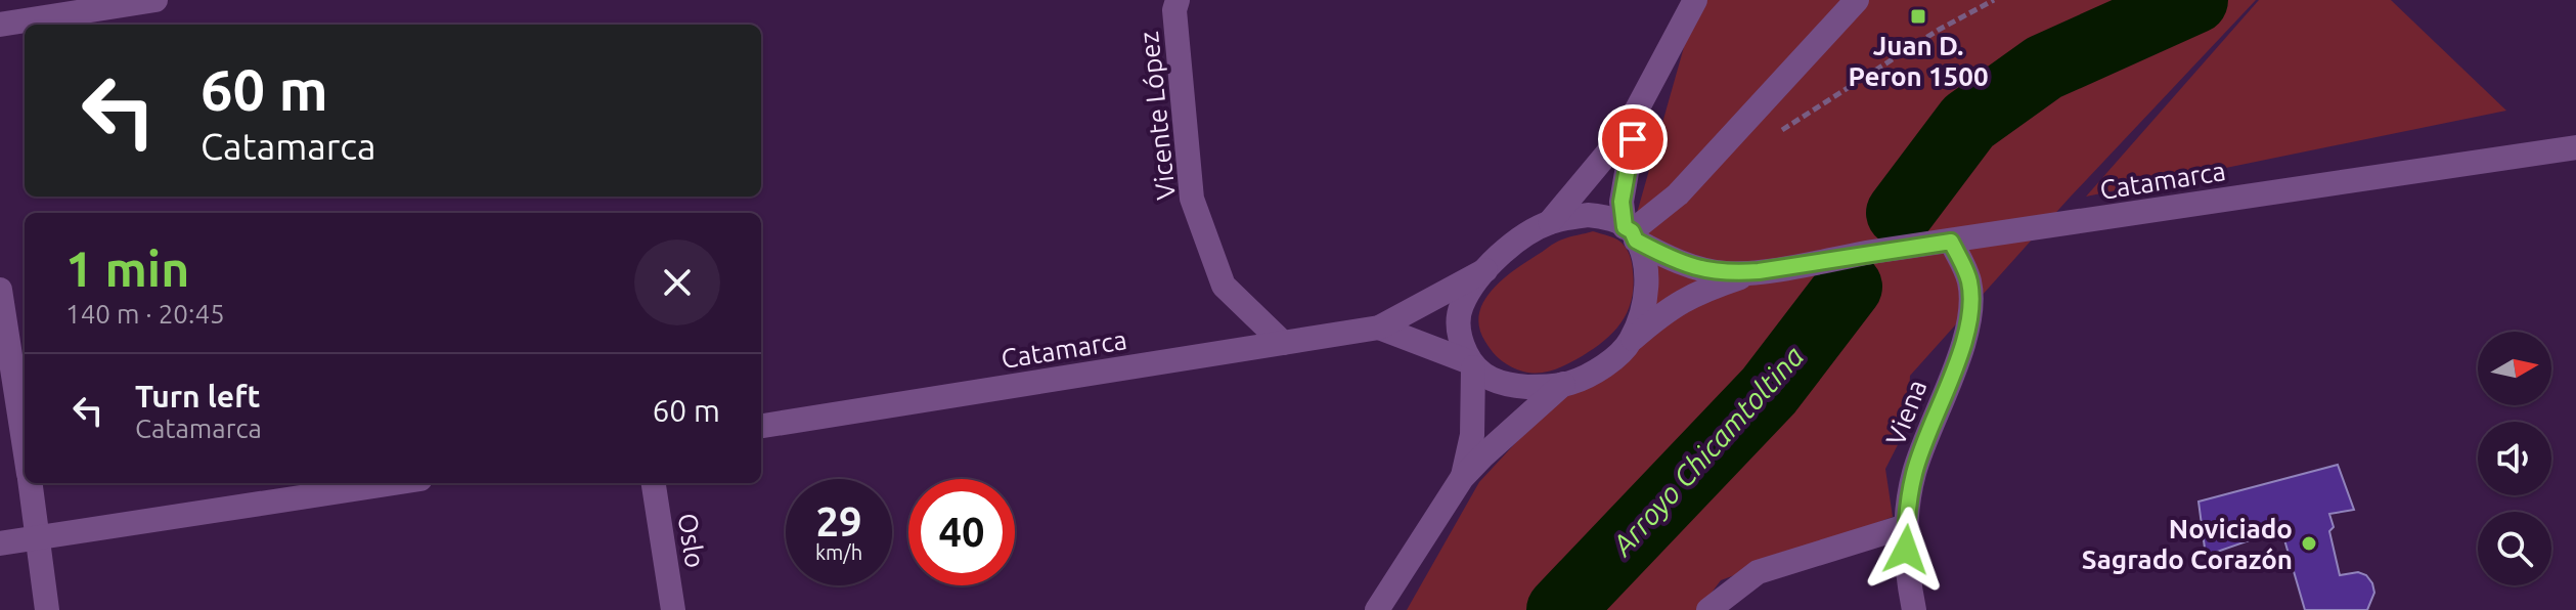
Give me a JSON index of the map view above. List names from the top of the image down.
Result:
{
  "streets": {
    "street": [
      "Vicente López",
      "Catamarca",
      "Viena",
      "Oslo"
    ]
  },
  "crossings": [
    ["Vicente López", "Catamarca"],
    ["Catamarca", "Viena"]
  ],
  "water": ["Arroyo Chicamtoltina"],
  "places": {
    "transit": ["Juan D. Peron 1500"],
    "other": ["Noviciado Sagrado Corazón"]
  },
  "north": "right",
  "page": {
    "turn": ["60 m", "Catamarca"],
    "heading": ["1 min", "140 m · 20:45"],
    "list": [
      {
        "name": "Turn left",
        "note": "Catamarca",
        "value": "60 m"
      }
    ],
    "speed": "29 km/h",
    "limit": "40"
  }
}
